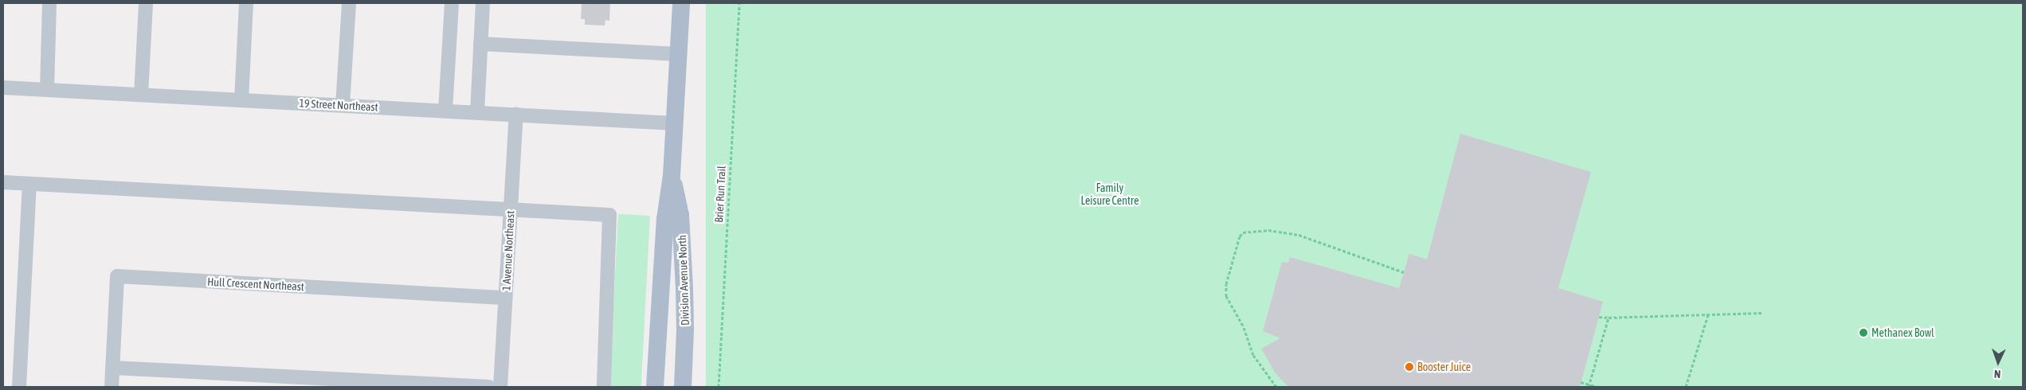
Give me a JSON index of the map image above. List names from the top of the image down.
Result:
{
  "streets": {
    "main road": ["Division Avenue North"],
    "street": ["19 Street Northeast", "1 Avenue Northeast", "Hull Crescent Northeast"],
    "path": ["Brier Run Trail"]
  },
  "crossings": [
    ["19 Street Northeast", "1 Avenue Northeast"],
    ["19 Street Northeast", "Division Avenue North"],
    ["1 Avenue Northeast", "Hull Crescent Northeast"]
  ],
  "parks": ["Family Leisure Centre"],
  "places": ["Methanex Bowl", "Booster Juice"],
  "north": "bottom"
}
